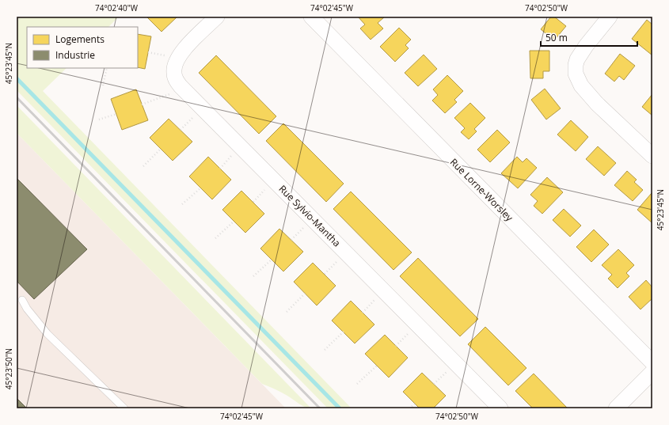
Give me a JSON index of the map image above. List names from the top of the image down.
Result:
{
  "streets": {
    "street": ["Rue Lorne-Worsley", "Rue Sylvio-Mantha"]
  },
  "legend": ["Logements", "Industrie"],
  "scale_bar": "50 m",
  "coordinates": [
    "74°02'40\"W",
    "74°02'45\"W",
    "74°02'50\"W",
    "45°23'45\"N",
    "45°23'50\"N"
  ]
}
